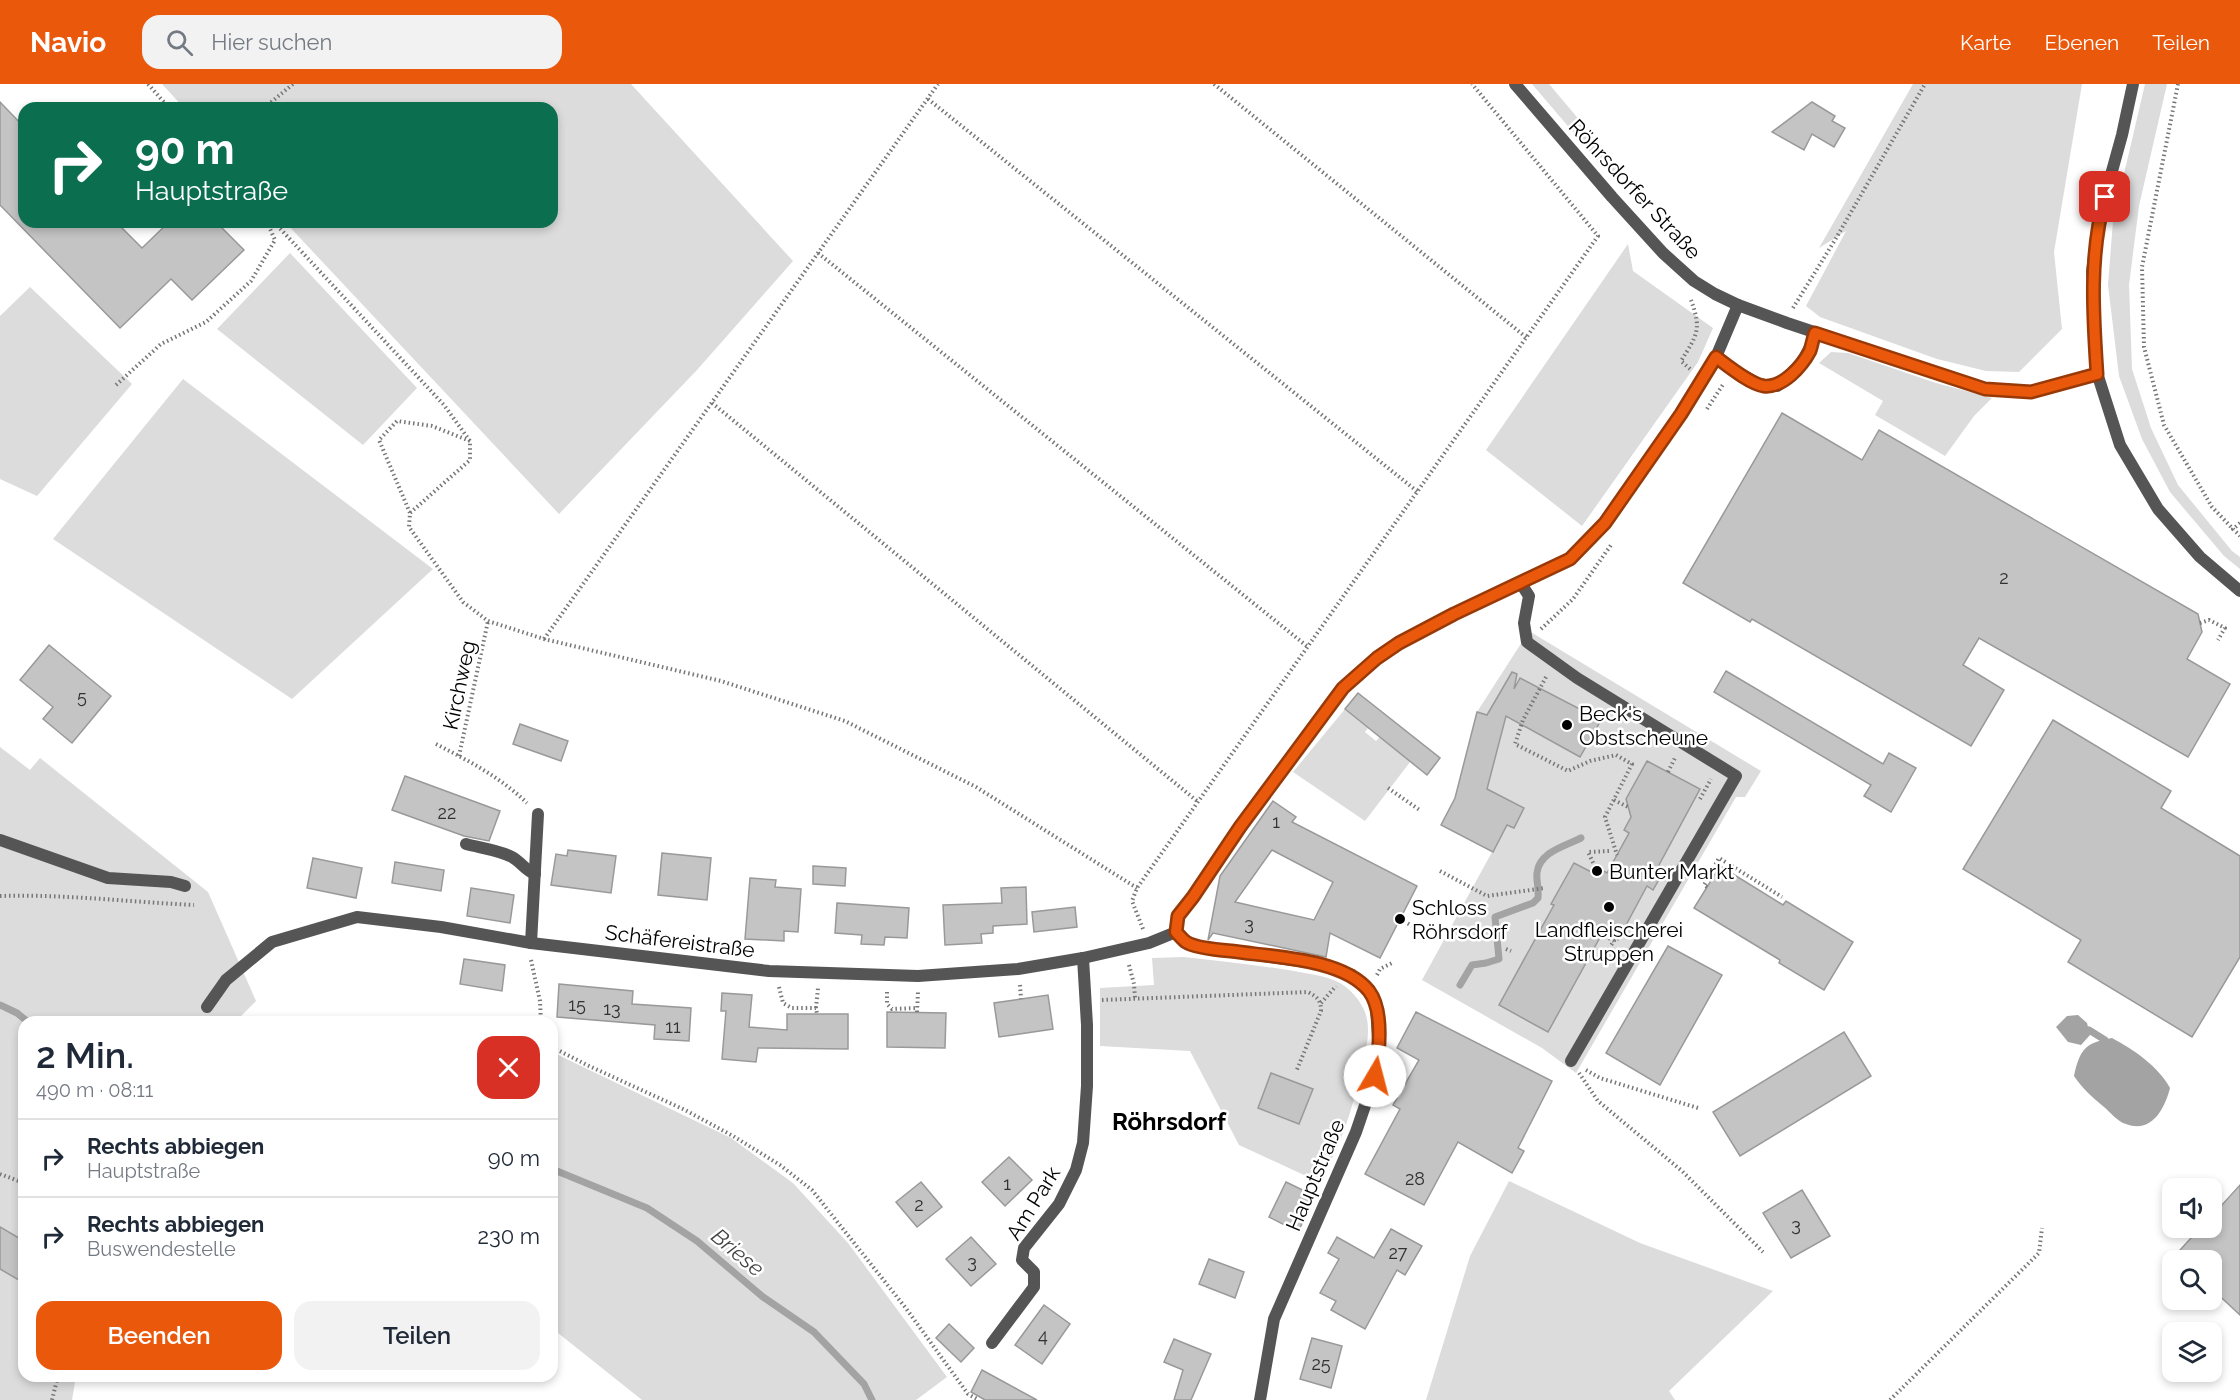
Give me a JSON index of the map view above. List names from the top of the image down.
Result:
{
  "streets": {
    "street": [
      "Röhrsdorfer Straße",
      "Schäfereistraße",
      "Hauptstraße",
      "Am Park"
    ],
    "path": ["Kirchweg"]
  },
  "crossings": [
    ["Schäfereistraße", "Hauptstraße"],
    ["Schäfereistraße", "Am Park"]
  ],
  "districts": ["Röhrsdorf"],
  "water": ["Briese"],
  "places": [
    "Beck's Obstscheune",
    "Bunter Markt",
    "Landfleischerei Struppen",
    "Schloss Röhrsdorf"
  ],
  "house_numbers": [
    "2",
    "5",
    "22",
    "1",
    "3",
    "15",
    "13",
    "11",
    "28",
    "1",
    "2",
    "3",
    "27",
    "3",
    "4",
    "25"
  ],
  "page": {
    "header": "Navio",
    "search": "Hier suchen",
    "nav": ["Karte", "Ebenen", "Teilen"],
    "turn": ["90 m", "Hauptstraße"],
    "heading": ["2 Min.", "490 m · 08:11"],
    "list": [
      {
        "name": "Rechts abbiegen",
        "note": "Hauptstraße",
        "value": "90 m"
      },
      {
        "name": "Rechts abbiegen",
        "note": "Buswendestelle",
        "value": "230 m"
      }
    ],
    "buttons": ["Beenden", "Teilen"]
  }
}
